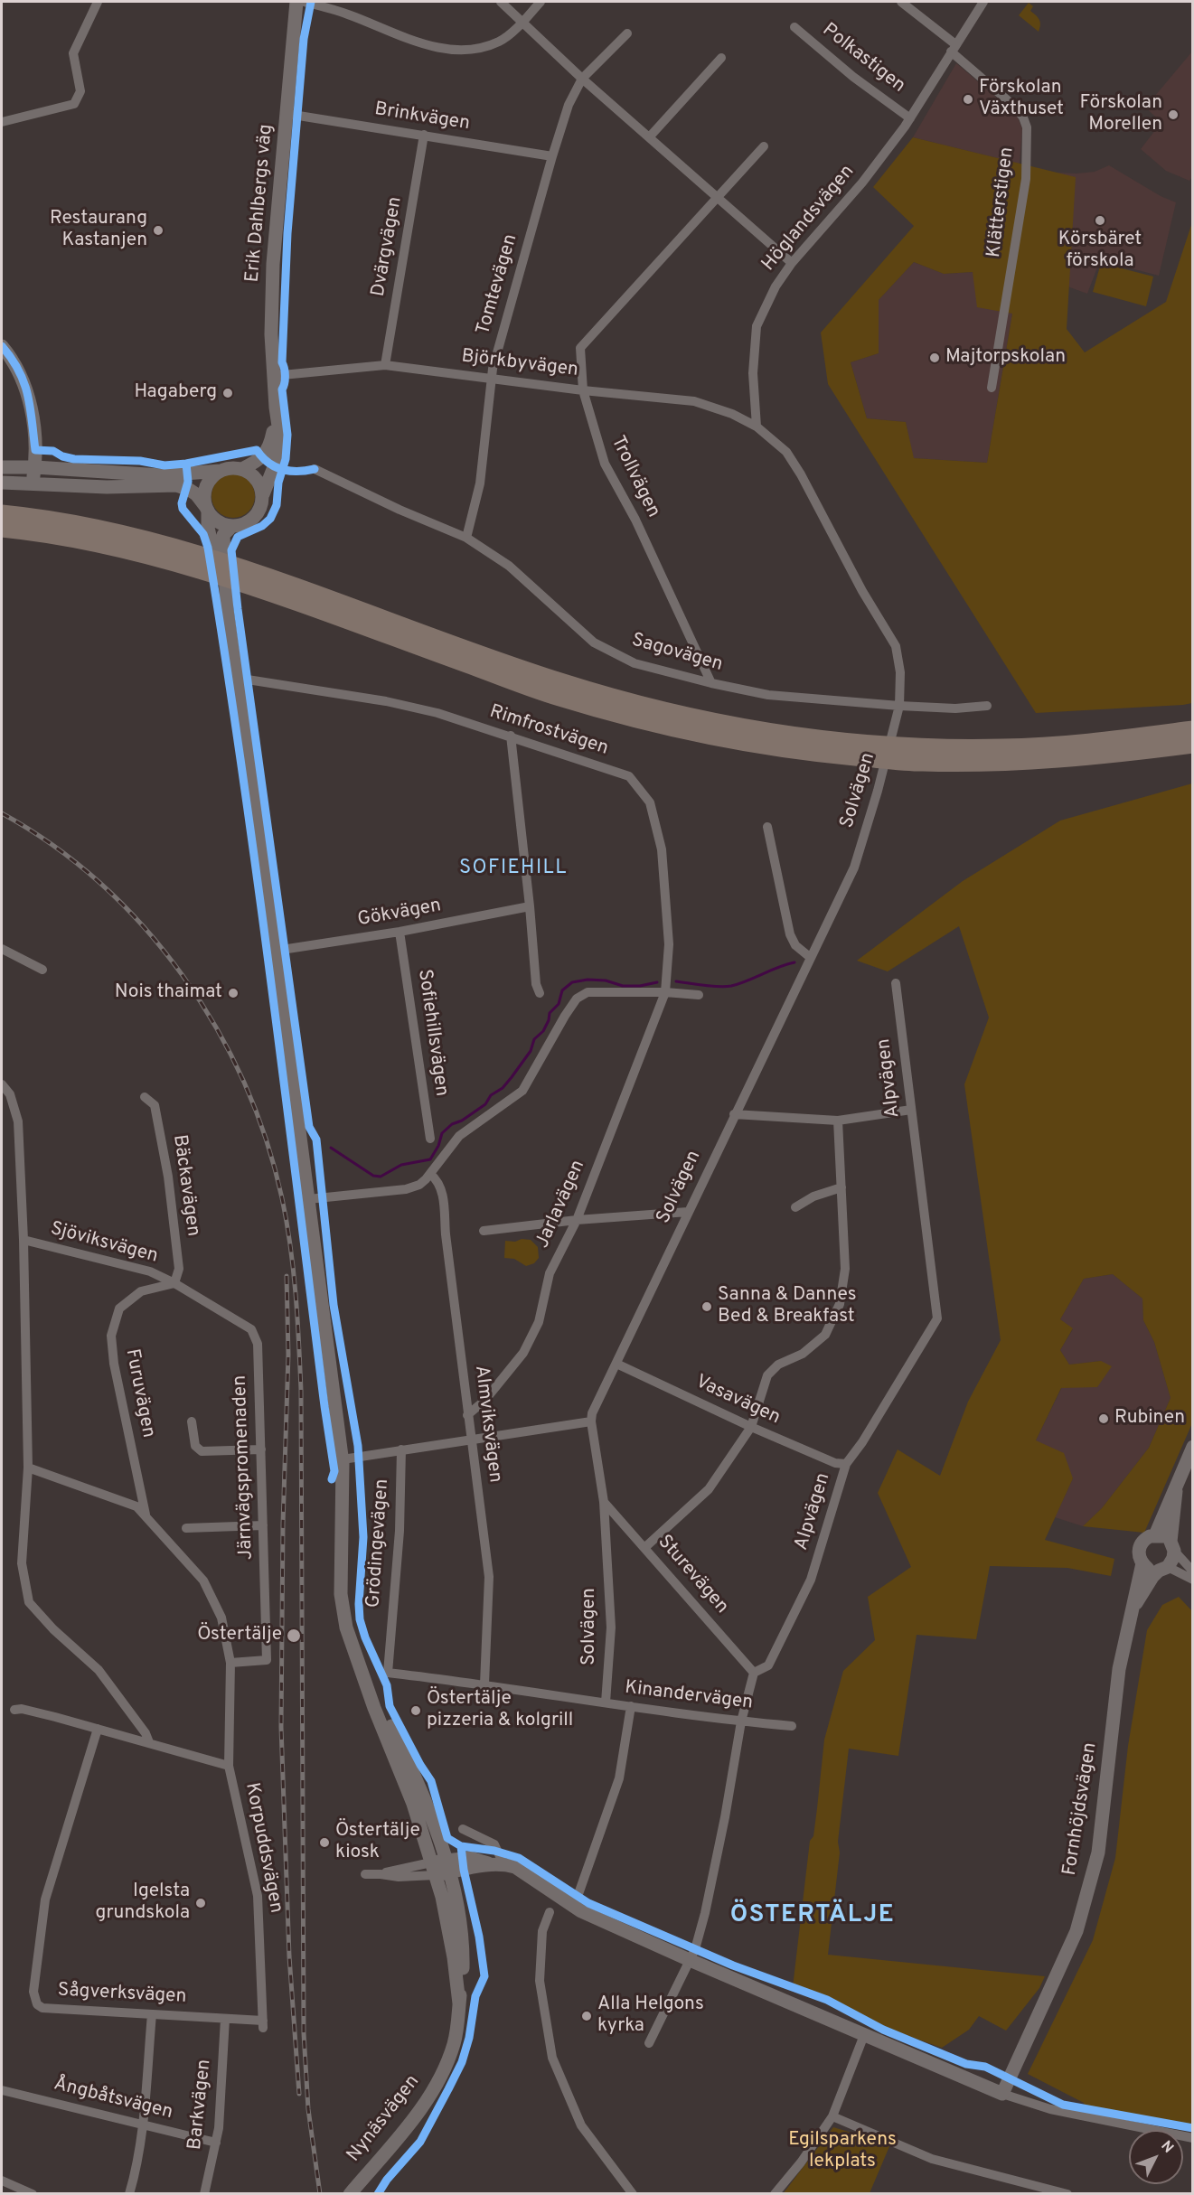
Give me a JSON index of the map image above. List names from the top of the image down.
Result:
{
  "streets": {
    "street": [
      "Polkastigen",
      "Brinkvägen",
      "Klätterstigen",
      "Erik Dahlbergs väg",
      "Höglandsvägen",
      "Dvärgvägen",
      "Tomtevägen",
      "Björkbyvägen",
      "Trollvägen",
      "Sagovägen",
      "Rimfrostvägen",
      "Solvägen",
      "Gökvägen",
      "Sofiehillsvägen",
      "Alpvägen",
      "Bäckavägen",
      "Jarlavägen",
      "Sjöviksvägen",
      "Furuvägen",
      "Vasavägen",
      "Almviksvägen",
      "Järnvägspromenaden",
      "Grödingevägen",
      "Sturevägen",
      "Kinandervägen",
      "Fornhöjdsvägen",
      "Korpuddsvägen",
      "Sågverksvägen",
      "Ångbåtsvägen",
      "Barkvägen",
      "Nynäsvägen"
    ]
  },
  "crossings": [
    ["Polkastigen", "Höglandsvägen"],
    ["Brinkvägen", "Erik Dahlbergs väg"],
    ["Brinkvägen", "Dvärgvägen"],
    ["Brinkvägen", "Tomtevägen"],
    ["Klätterstigen", "Höglandsvägen"],
    ["Erik Dahlbergs väg", "Björkbyvägen"],
    ["Erik Dahlbergs väg", "Grödingevägen"],
    ["Höglandsvägen", "Björkbyvägen"],
    ["Dvärgvägen", "Björkbyvägen"],
    ["Tomtevägen", "Björkbyvägen"],
    ["Tomtevägen", "Sagovägen"],
    ["Björkbyvägen", "Trollvägen"],
    ["Trollvägen", "Sagovägen"],
    ["Sagovägen", "Solvägen"],
    ["Rimfrostvägen", "Jarlavägen"],
    ["Rimfrostvägen", "Grödingevägen"],
    ["Solvägen", "Vasavägen"],
    ["Solvägen", "Sturevägen"],
    ["Solvägen", "Kinandervägen"],
    ["Gökvägen", "Sofiehillsvägen"],
    ["Gökvägen", "Grödingevägen"],
    ["Alpvägen", "Vasavägen"],
    ["Alpvägen", "Sturevägen"],
    ["Bäckavägen", "Sjöviksvägen"],
    ["Bäckavägen", "Furuvägen"],
    ["Bäckavägen", "Järnvägspromenaden"],
    ["Jarlavägen", "Almviksvägen"],
    ["Sjöviksvägen", "Furuvägen"],
    ["Sjöviksvägen", "Järnvägspromenaden"],
    ["Furuvägen", "Järnvägspromenaden"],
    ["Almviksvägen", "Kinandervägen"],
    ["Grödingevägen", "Kinandervägen"],
    ["Grödingevägen", "Nynäsvägen"],
    ["Korpuddsvägen", "Sågverksvägen"],
    ["Sågverksvägen", "Barkvägen"],
    ["Ångbåtsvägen", "Barkvägen"]
  ],
  "districts": ["SOFIEHILL", "ÖSTERTÄLJE"],
  "parks": ["Egilsparkens lekplats"],
  "places": [
    "Förskolan Växthuset",
    "Förskolan Morellen",
    "Körsbäret förskola",
    "Restaurang Kastanjen",
    "Majtorpskolan",
    "Hagaberg",
    "Nois thaimat",
    "Sanna & Dannes Bed & Breakfast",
    "Rubinen",
    "Östertälje",
    "Östertälje pizzeria & kolgrill",
    "Östertälje kiosk",
    "Igelsta grundskola",
    "Alla Helgons kyrka"
  ],
  "north": "top right"
}
